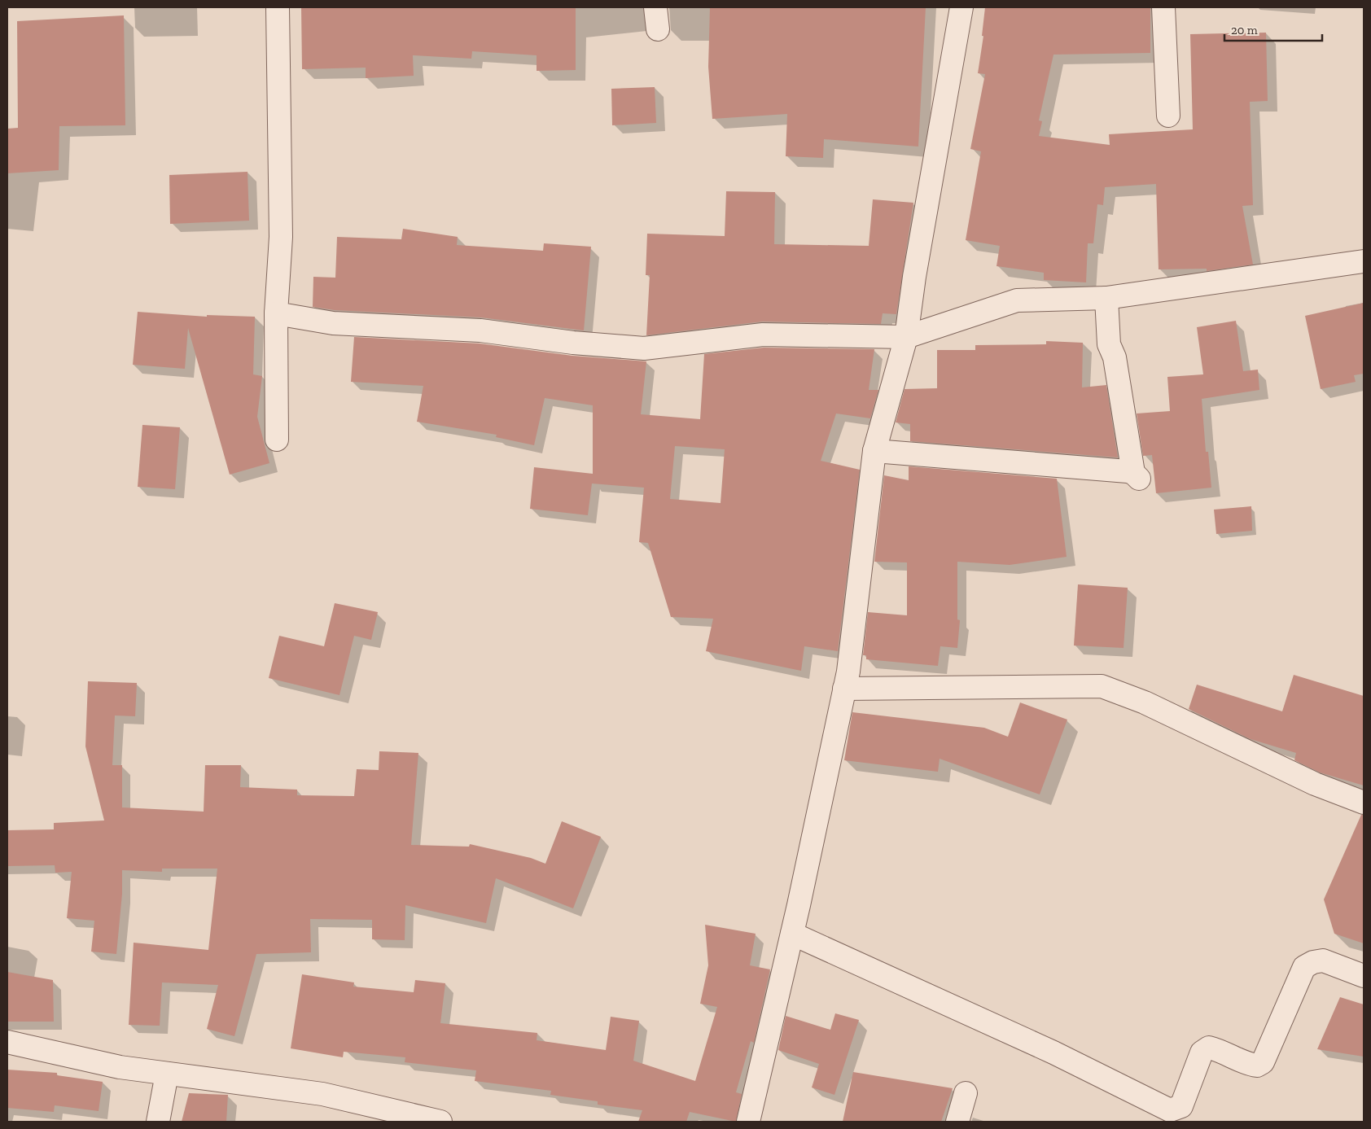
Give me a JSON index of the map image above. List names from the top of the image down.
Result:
{
  "scale_bar": "20 m"
}
